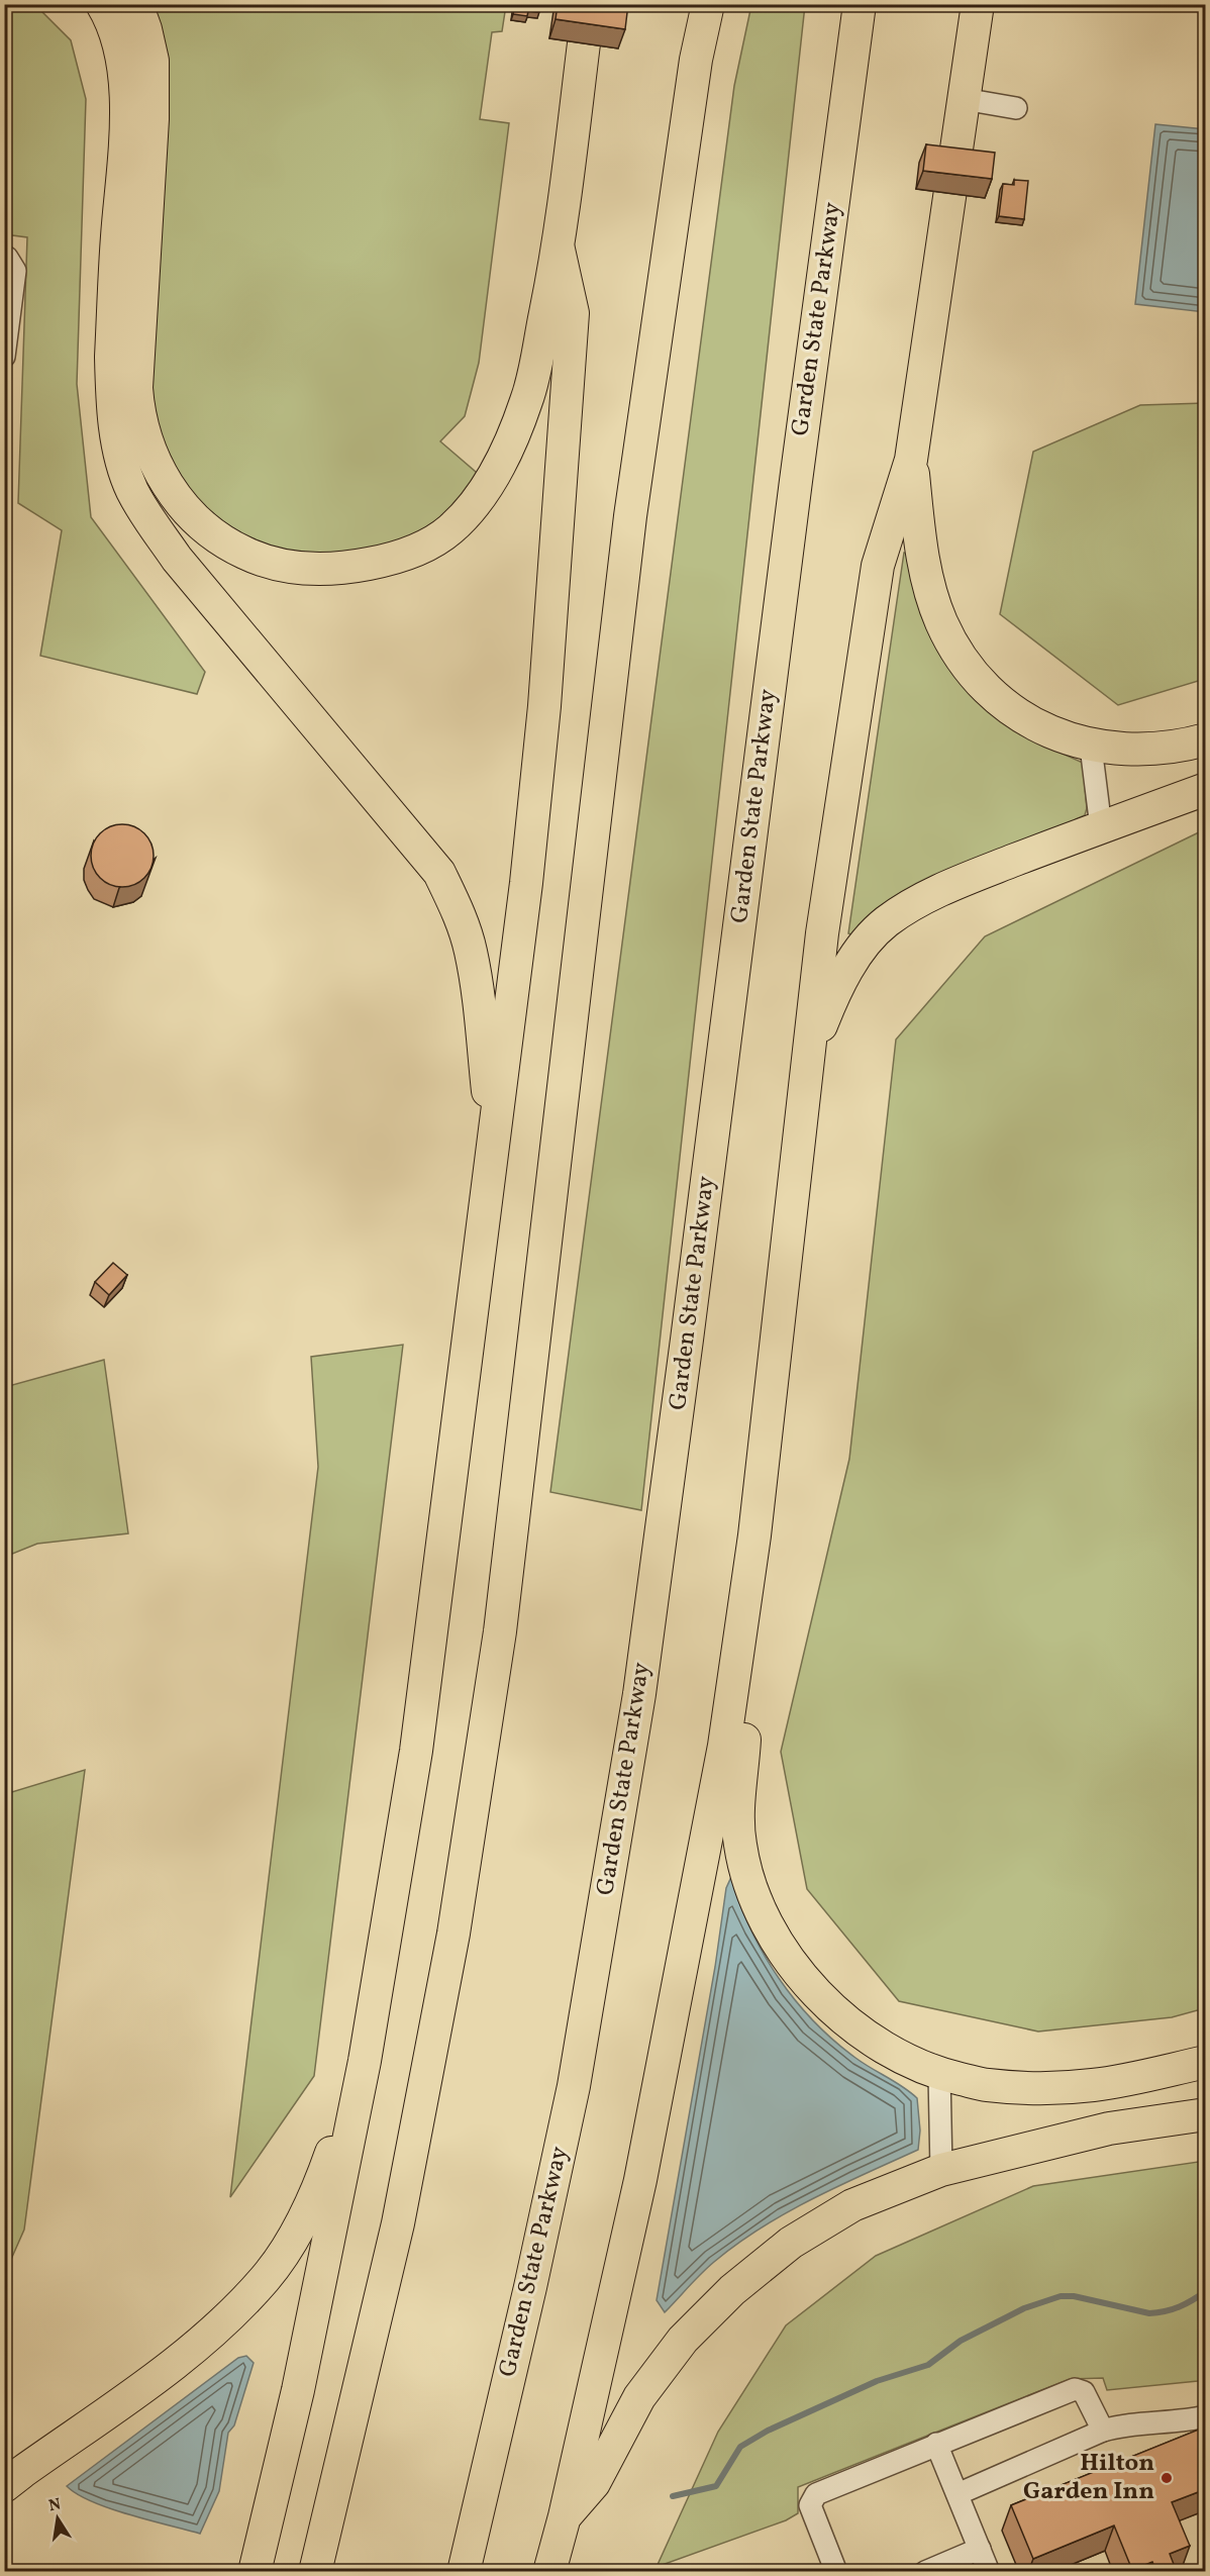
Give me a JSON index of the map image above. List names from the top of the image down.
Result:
{
  "streets": {
    "highway": ["Garden State Parkway"]
  },
  "places": ["Hilton Garden Inn"],
  "north": "top"
}
